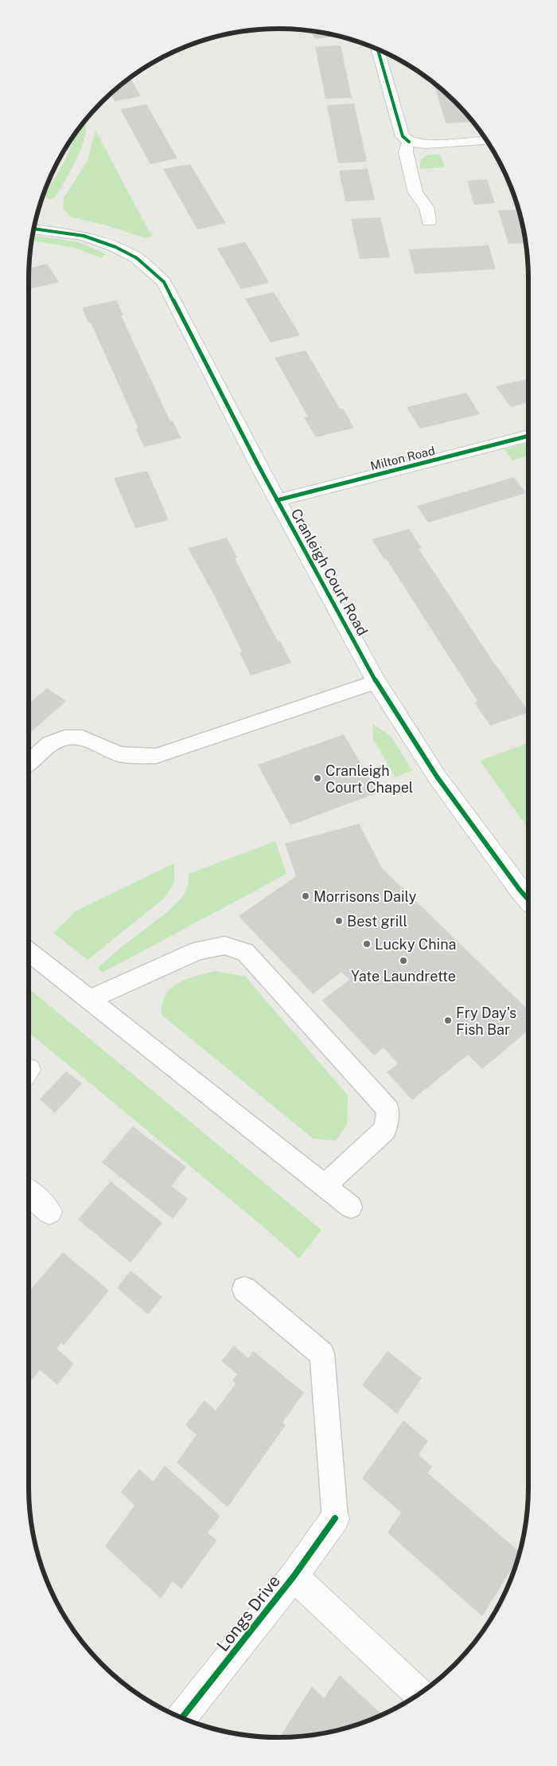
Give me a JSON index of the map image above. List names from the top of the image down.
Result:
{
  "streets": {
    "street": ["Milton Road", "Cranleigh Court Road", "Longs Drive"]
  },
  "crossings": [
    ["Milton Road", "Cranleigh Court Road"]
  ],
  "places": [
    "Cranleigh Court Chapel",
    "Morrisons Daily",
    "Best grill",
    "Lucky China",
    "Yate Laundrette",
    "Fry Day's Fish Bar"
  ]
}
